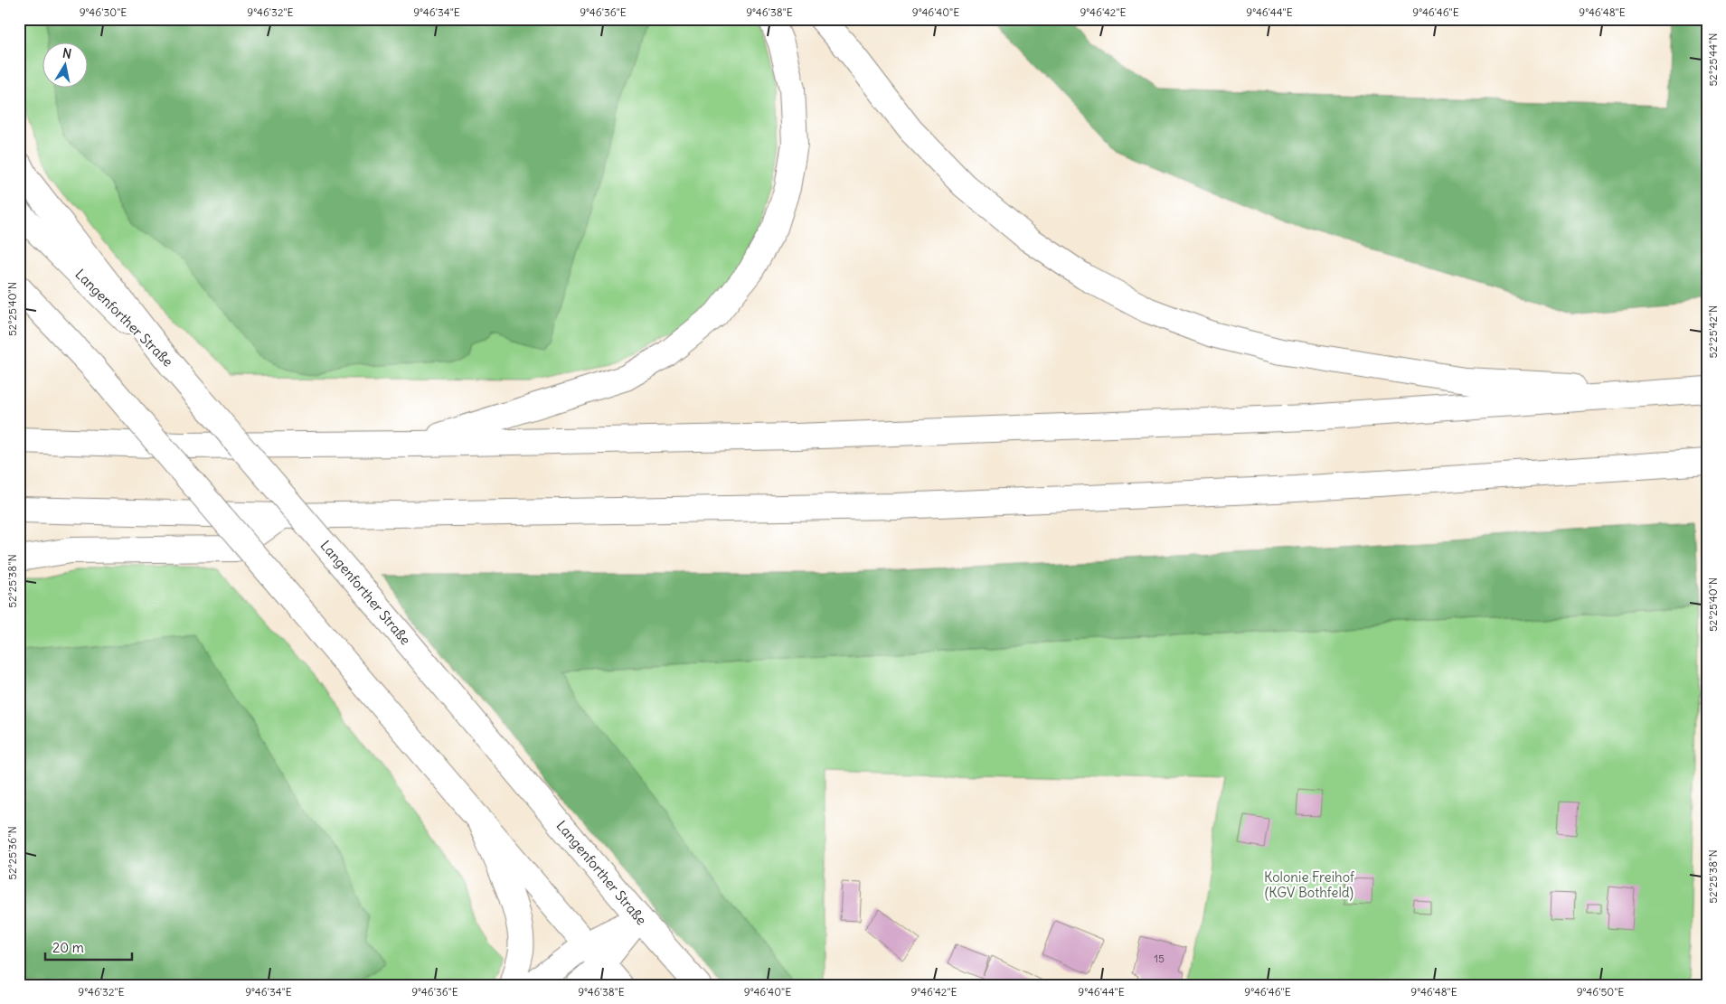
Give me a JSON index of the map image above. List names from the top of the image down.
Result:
{
  "streets": {
    "main road": ["Langenforther Straße"]
  },
  "parks": ["Kolonie Freihof (KGV Bothfeld)"],
  "house_numbers": ["15"],
  "scale_bar": "20 m",
  "north": "top",
  "coordinates": [
    "9°46'30\"E",
    "9°46'32\"E",
    "9°46'34\"E",
    "9°46'36\"E",
    "9°46'38\"E",
    "9°46'40\"E",
    "9°46'42\"E",
    "9°46'44\"E",
    "9°46'46\"E",
    "9°46'48\"E",
    "52°25'44\"N",
    "52°25'40\"N",
    "52°25'42\"N",
    "52°25'38\"N",
    "52°25'36\"N",
    "9°46'50\"E"
  ]
}
